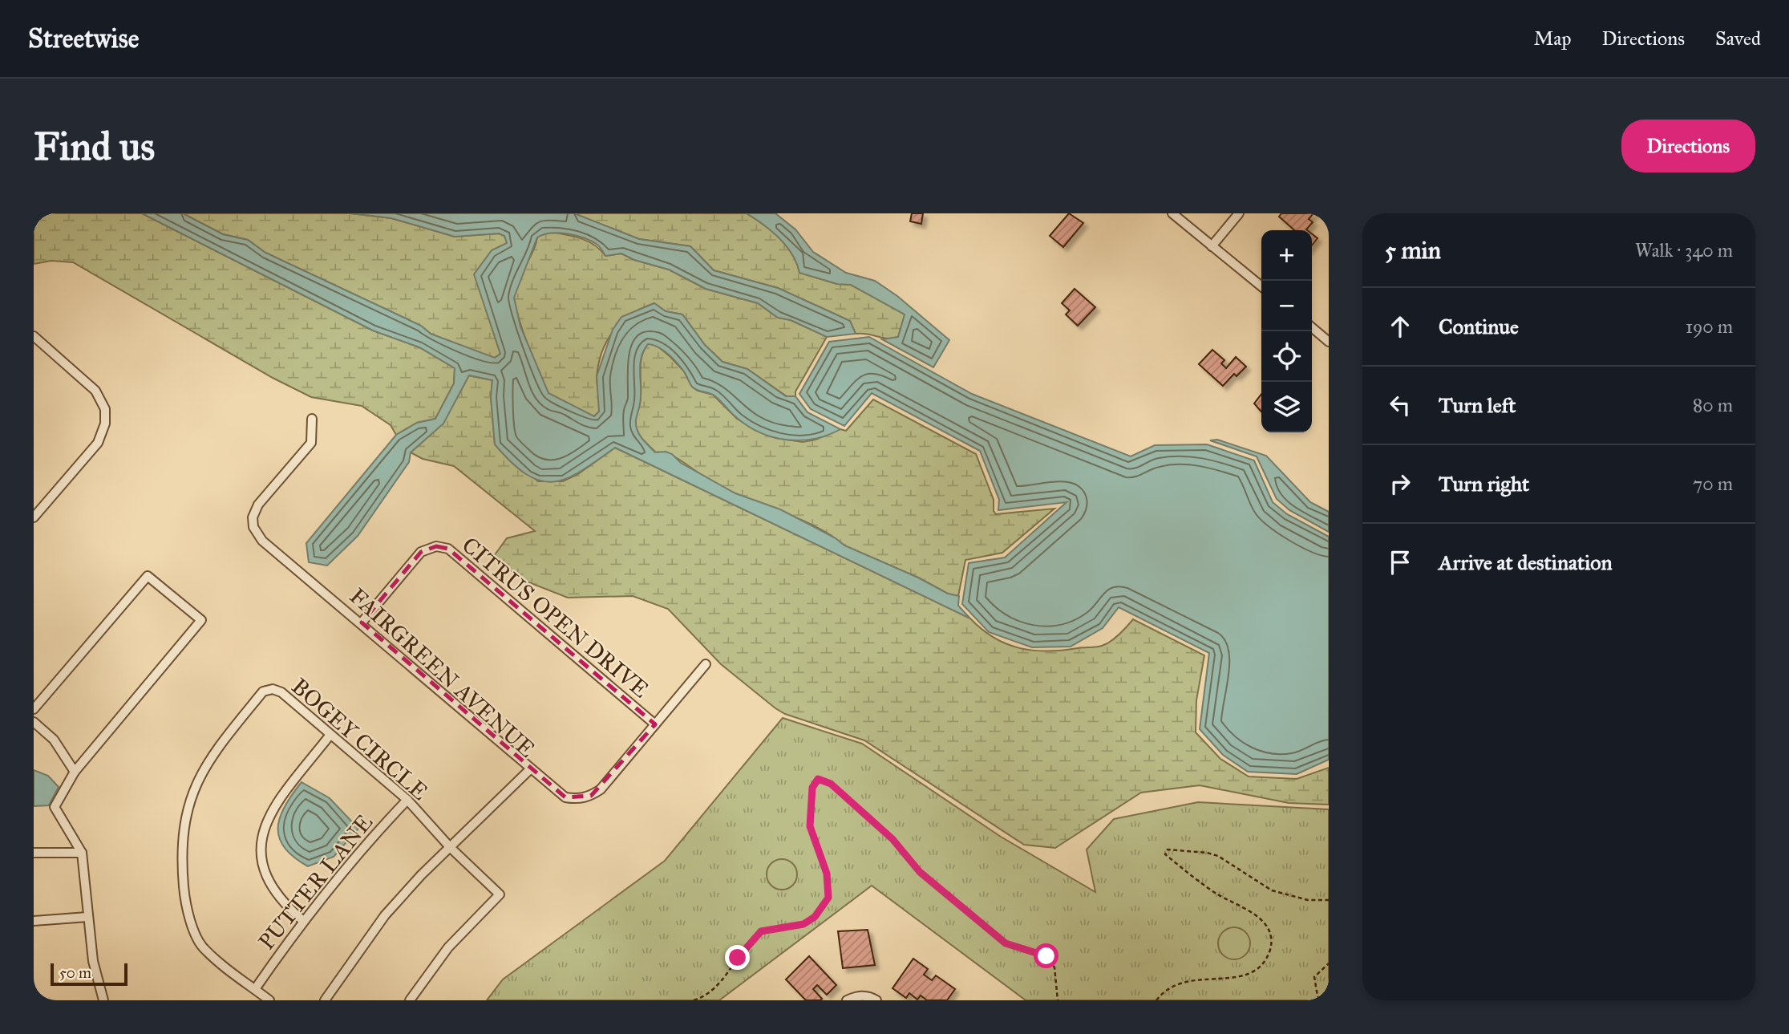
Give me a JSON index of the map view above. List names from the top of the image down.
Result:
{
  "streets": {
    "street": [
      "CITRUS OPEN DRIVE",
      "FAIRGREEN AVENUE",
      "BOGEY CIRCLE",
      "PUTTER LANE"
    ]
  },
  "crossings": [
    ["CITRUS OPEN DRIVE", "FAIRGREEN AVENUE"],
    ["FAIRGREEN AVENUE", "BOGEY CIRCLE"],
    ["BOGEY CIRCLE", "PUTTER LANE"]
  ],
  "scale_bar": "50 m",
  "page": {
    "header": "Streetwise",
    "nav": ["Map", "Directions", "Saved"],
    "buttons": "Directions",
    "title": "Find us",
    "heading": ["5 min", "Walk · 340 m"],
    "map_buttons": ["+", "−"],
    "list": [
      ["Continue", "190 m"],
      ["Turn left", "80 m"],
      ["Turn right", "70 m"],
      "Arrive at destination"
    ],
    "scale": "50 m"
  }
}
